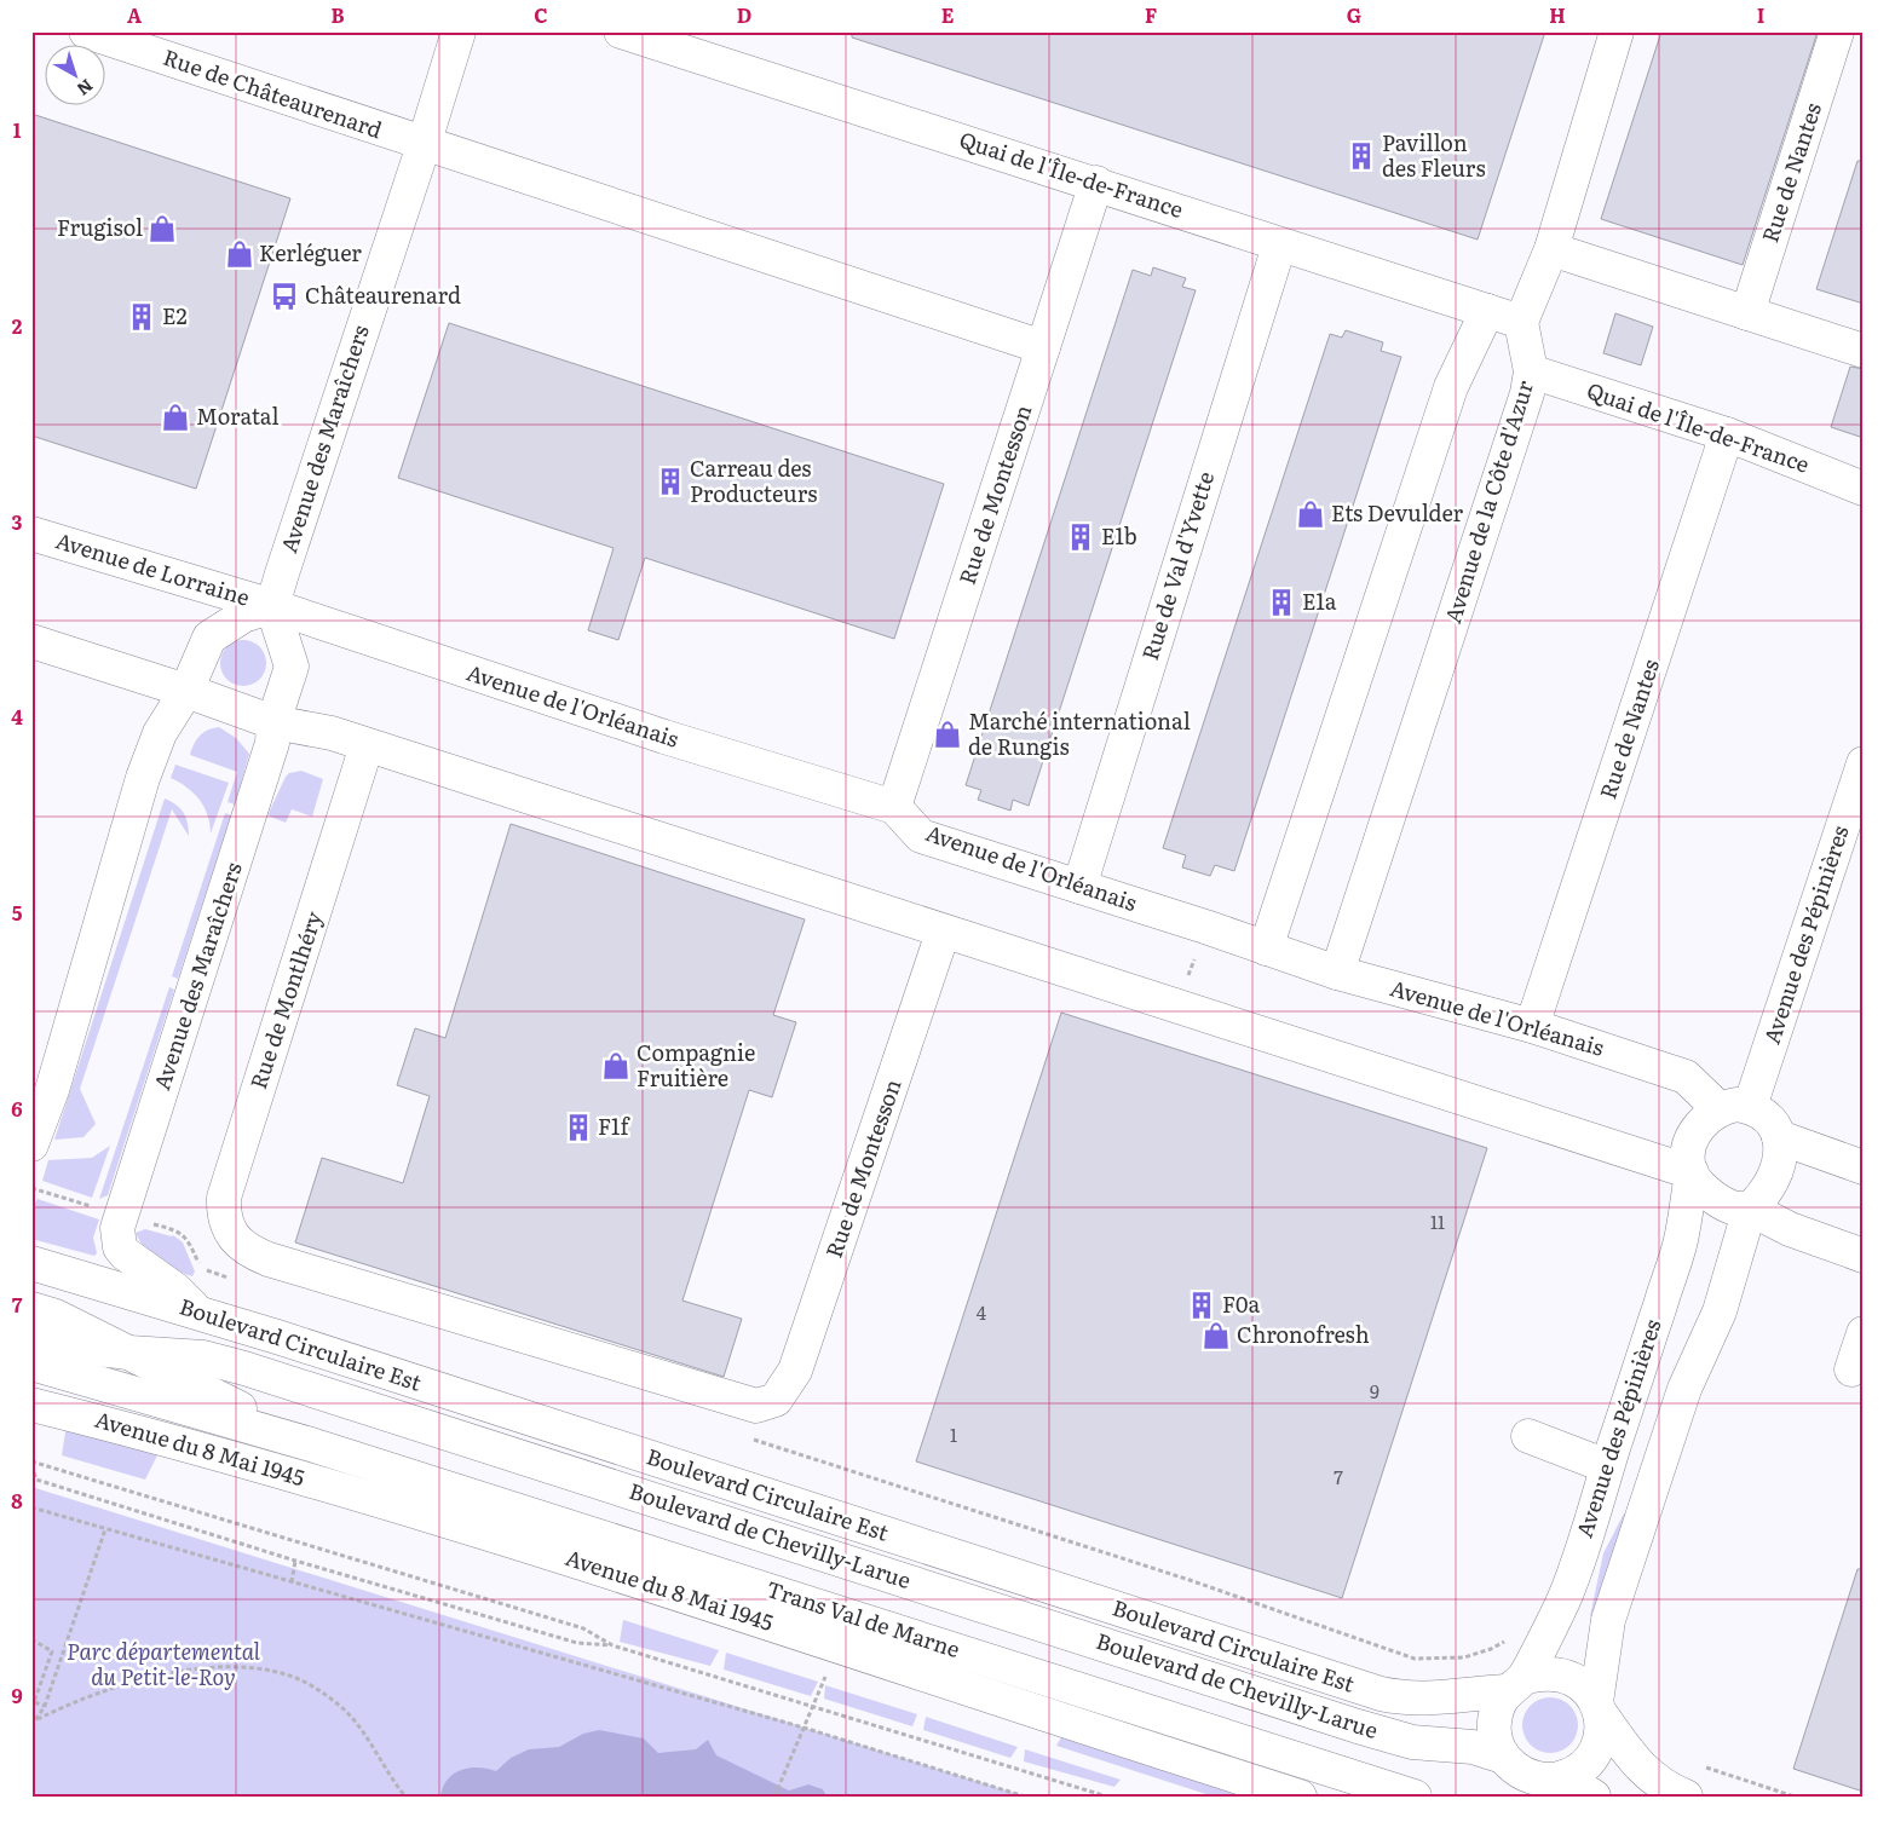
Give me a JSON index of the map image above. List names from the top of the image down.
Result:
{
  "streets": {
    "street": [
      "Rue de Châteaurenard",
      "Rue de Nantes",
      "Quai de l'Île-de-France",
      "Avenue des Maraîchers",
      "Rue de Montesson",
      "Avenue de la Côte d'Azur",
      "Rue de Val d'Yvette",
      "Avenue de Lorraine",
      "Avenue de l'Orléanais",
      "Avenue des Pépinières",
      "Rue de Montlhéry",
      "Boulevard Circulaire Est",
      "Avenue du 8 Mai 1945",
      "Boulevard de Chevilly-Larue",
      "Trans Val de Marne"
    ]
  },
  "crossings": [
    ["Rue de Châteaurenard", "Avenue des Maraîchers"],
    ["Rue de Châteaurenard", "Rue de Montesson"],
    ["Rue de Nantes", "Quai de l'Île-de-France"],
    ["Rue de Nantes", "Avenue de l'Orléanais"],
    ["Quai de l'Île-de-France", "Rue de Montesson"],
    ["Quai de l'Île-de-France", "Avenue de la Côte d'Azur"],
    ["Quai de l'Île-de-France", "Rue de Val d'Yvette"],
    ["Avenue des Maraîchers", "Avenue de Lorraine"],
    ["Avenue des Maraîchers", "Avenue de l'Orléanais"],
    ["Avenue des Maraîchers", "Boulevard Circulaire Est"],
    ["Rue de Montesson", "Avenue de l'Orléanais"],
    ["Rue de Montesson", "Rue de Montlhéry"],
    ["Avenue de la Côte d'Azur", "Avenue de l'Orléanais"],
    ["Rue de Val d'Yvette", "Avenue de l'Orléanais"],
    ["Avenue de Lorraine", "Avenue de l'Orléanais"],
    ["Avenue de l'Orléanais", "Avenue des Pépinières"],
    ["Avenue des Pépinières", "Boulevard Circulaire Est"],
    ["Avenue des Pépinières", "Boulevard de Chevilly-Larue"],
    ["Boulevard Circulaire Est", "Boulevard de Chevilly-Larue"]
  ],
  "parks": ["Parc départemental du Petit-le-Roy"],
  "places": {
    "building": [
      "Pavillon des Fleurs",
      "E2",
      "Carreau des Producteurs",
      "E1b",
      "E1a",
      "F1f",
      "F0a"
    ],
    "shop": [
      "Frugisol",
      "Kerléguer",
      "Moratal",
      "Ets Devulder",
      "Marché international de Rungis",
      "Compagnie Fruitière",
      "Chronofresh"
    ],
    "bus stop": ["Châteaurenard"]
  },
  "house_numbers": [
    "11",
    "4",
    "9",
    "1",
    "7"
  ],
  "north": "bottom right",
  "grid": {
    "columns": [
      "A",
      "B",
      "C",
      "D",
      "E",
      "F",
      "G",
      "H",
      "I"
    ],
    "rows": [
      "1",
      "2",
      "3",
      "4",
      "5",
      "6",
      "7",
      "8",
      "9"
    ]
  }
}
